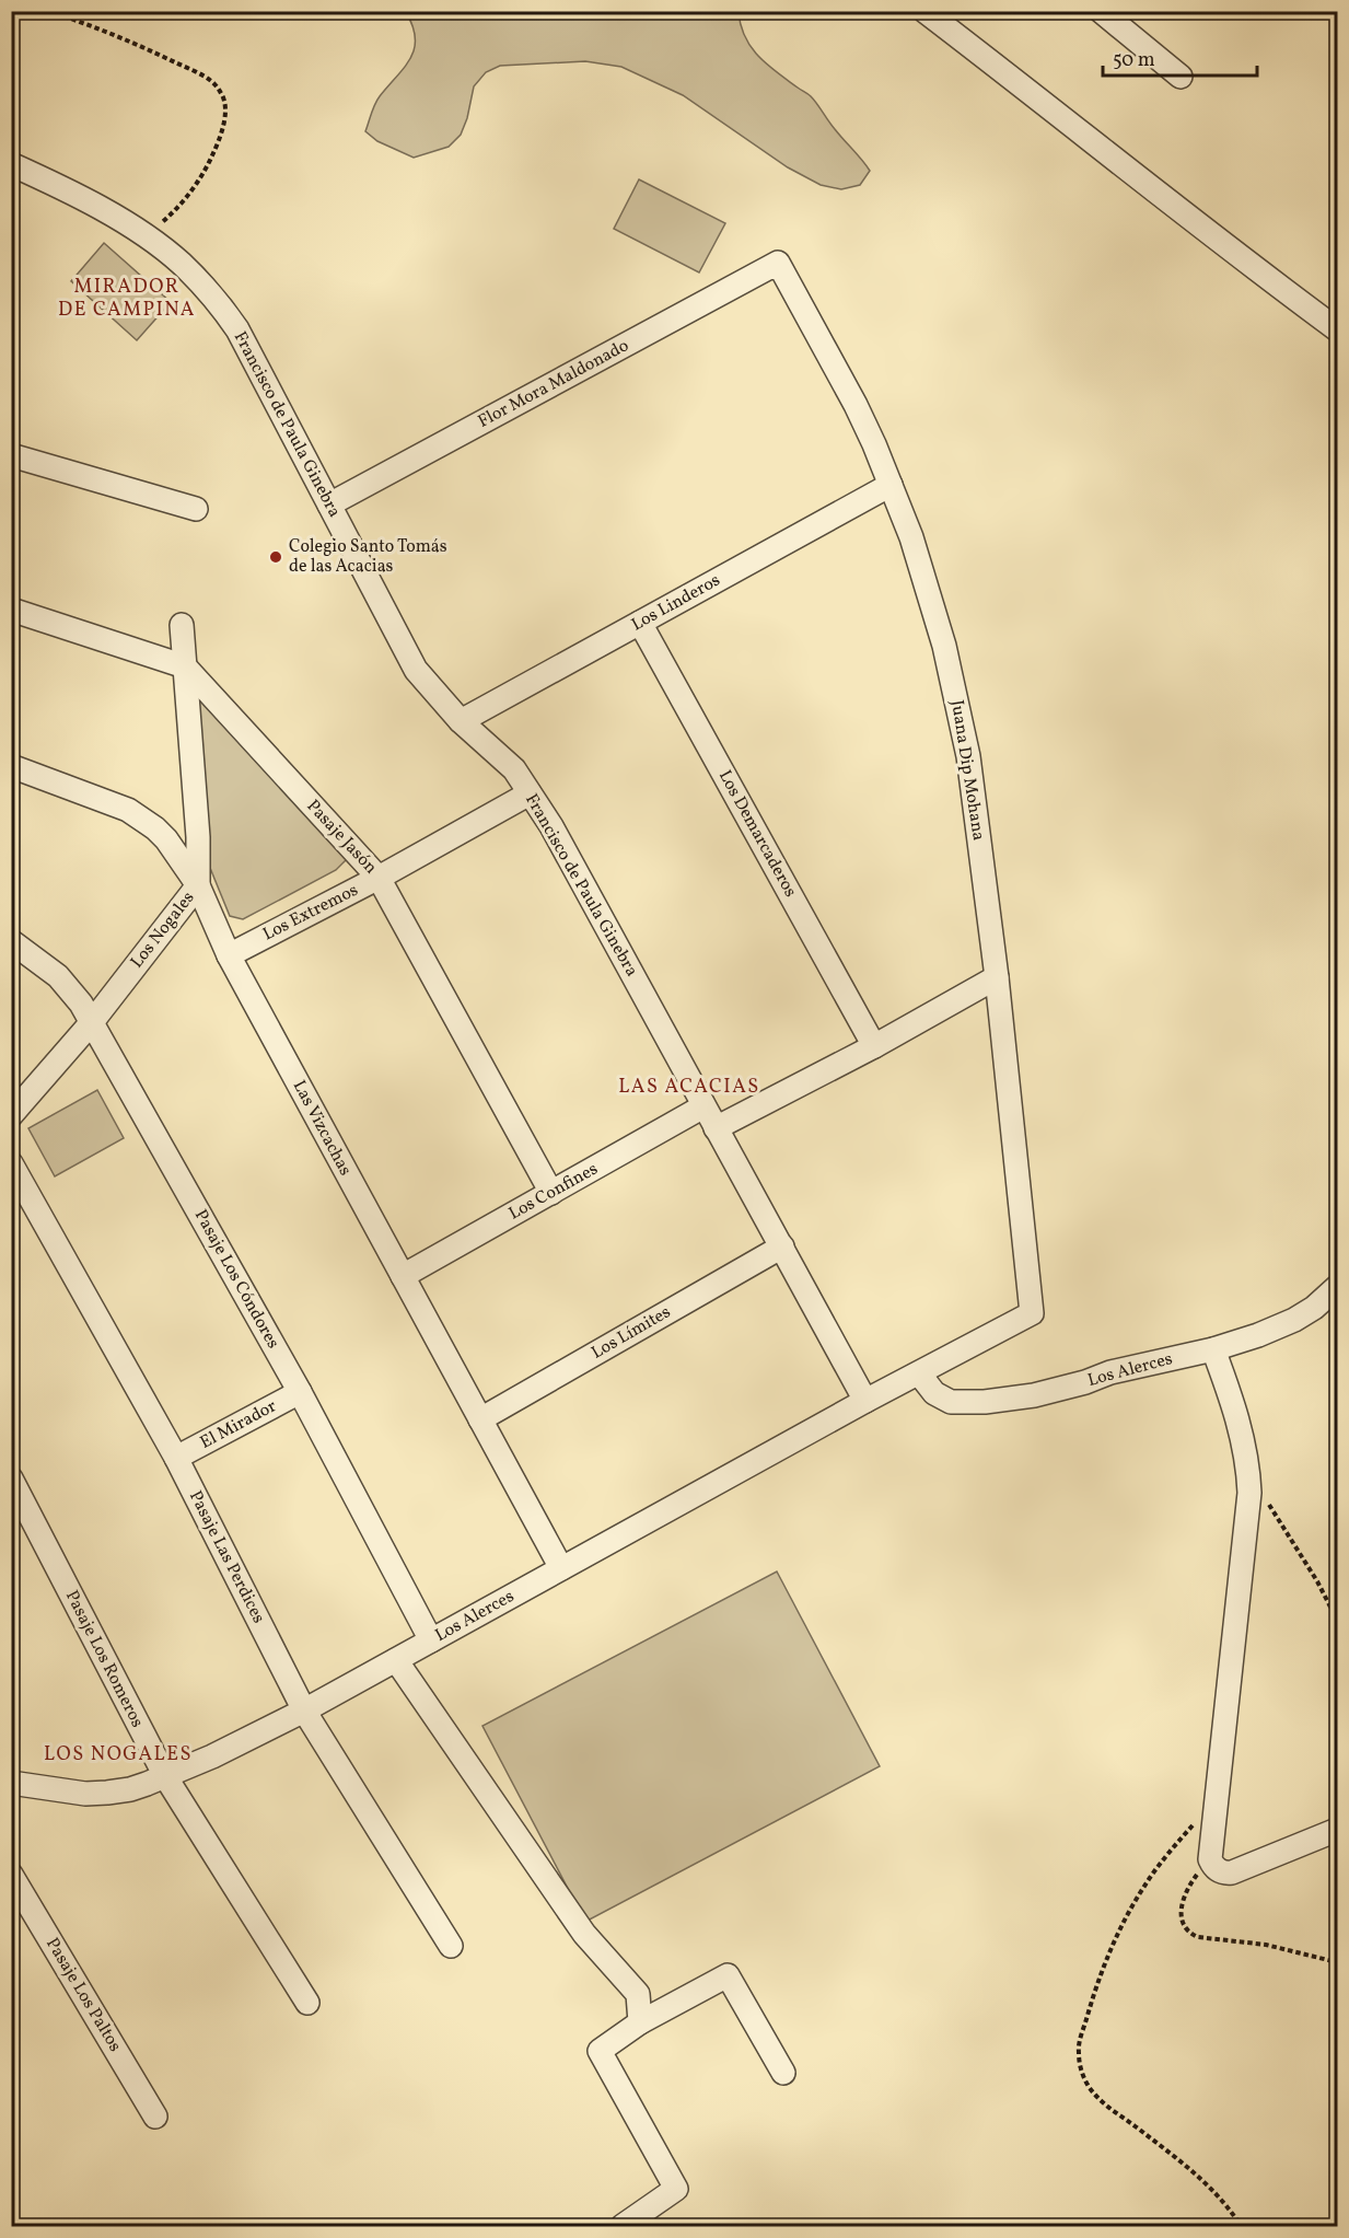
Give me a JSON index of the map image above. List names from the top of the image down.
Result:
{
  "streets": {
    "street": [
      "Flor Mora Maldonado",
      "Francisco de Paula Ginebra",
      "Los Linderos",
      "Juana Dip Mohana",
      "Los Demarcaderos",
      "Pasaje Jasón",
      "Los Extremos",
      "Los Nogales",
      "Las Vizcachas",
      "Los Confines",
      "Pasaje Los Cóndores",
      "Los Límites",
      "Los Alerces",
      "El Mirador",
      "Pasaje Las Perdices",
      "Pasaje Los Romeros",
      "Pasaje Los Paltos"
    ]
  },
  "crossings": [
    ["Flor Mora Maldonado", "Francisco de Paula Ginebra"],
    ["Flor Mora Maldonado", "Juana Dip Mohana"],
    ["Francisco de Paula Ginebra", "Los Linderos"],
    ["Francisco de Paula Ginebra", "Los Extremos"],
    ["Francisco de Paula Ginebra", "Los Confines"],
    ["Francisco de Paula Ginebra", "Los Límites"],
    ["Francisco de Paula Ginebra", "Los Alerces"],
    ["Los Linderos", "Juana Dip Mohana"],
    ["Los Linderos", "Los Demarcaderos"],
    ["Juana Dip Mohana", "Los Alerces"],
    ["Pasaje Jasón", "Los Extremos"],
    ["Pasaje Jasón", "Los Nogales"],
    ["Pasaje Jasón", "Los Confines"],
    ["Los Extremos", "Las Vizcachas"],
    ["Los Nogales", "Las Vizcachas"],
    ["Los Nogales", "Pasaje Los Cóndores"],
    ["Las Vizcachas", "Los Confines"],
    ["Las Vizcachas", "Los Límites"],
    ["Las Vizcachas", "Los Alerces"],
    ["Pasaje Los Cóndores", "Los Alerces"],
    ["Pasaje Los Cóndores", "El Mirador"],
    ["Los Alerces", "Pasaje Las Perdices"],
    ["Los Alerces", "Pasaje Los Romeros"],
    ["El Mirador", "Pasaje Las Perdices"]
  ],
  "districts": ["MIRADOR DE CAMPINA", "LAS ACACIAS", "LOS NOGALES"],
  "places": ["Colegio Santo Tomás de las Acacias"],
  "scale_bar": "50 m"
}
